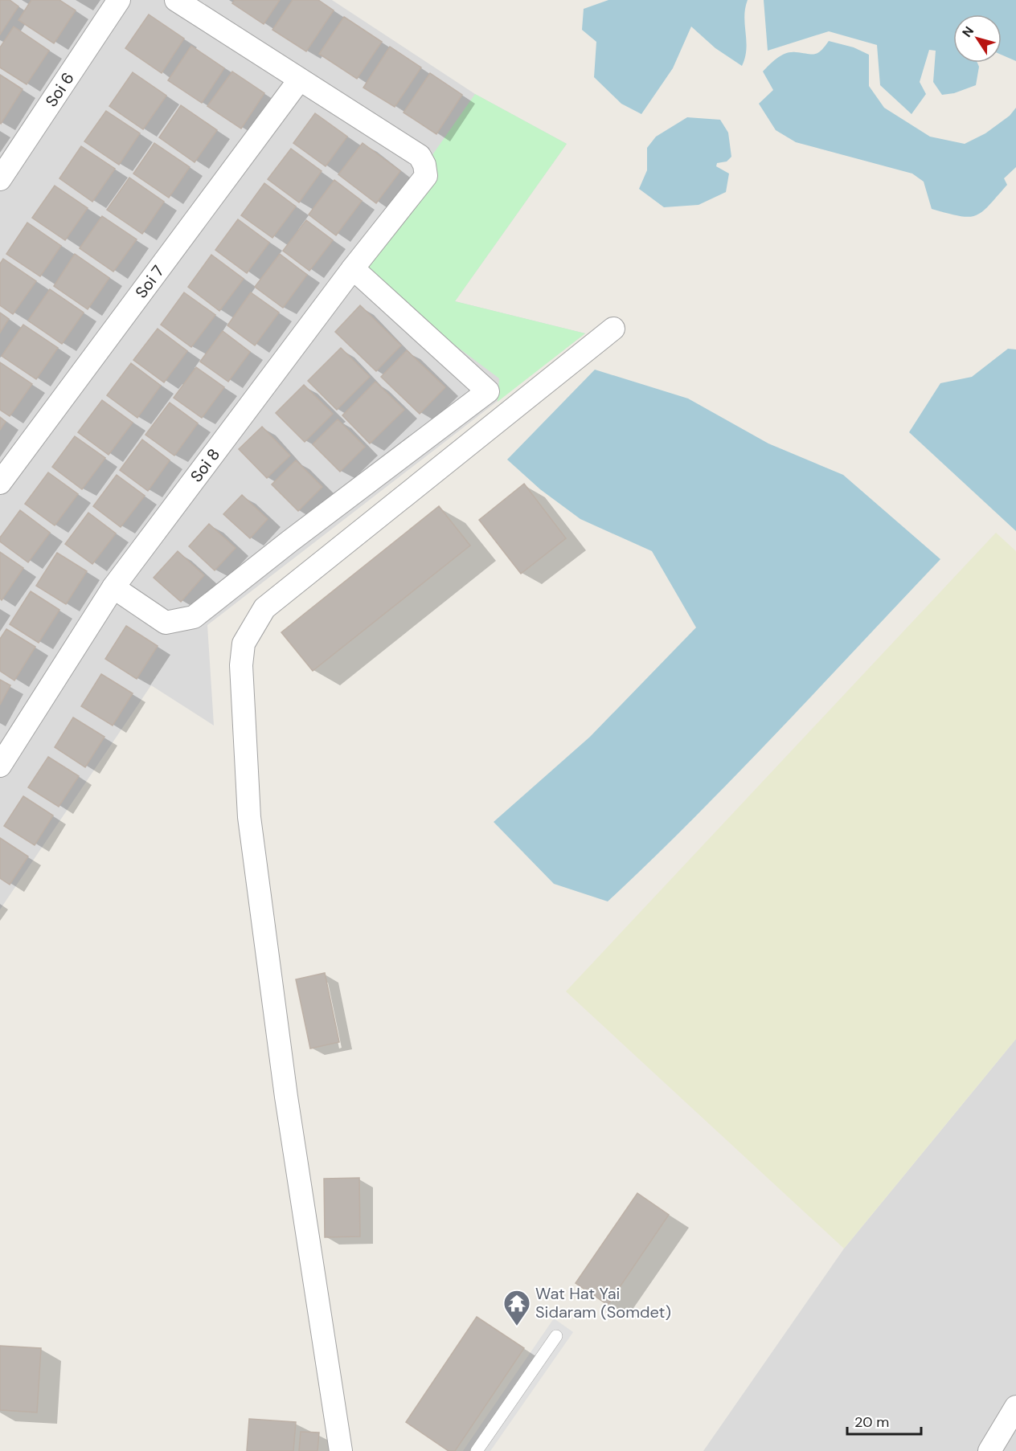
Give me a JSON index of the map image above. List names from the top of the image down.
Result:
{
  "streets": {
    "street": ["Soi 6", "Soi 7", "Soi 8"]
  },
  "crossings": [
    ["Soi 7", "Soi 8"]
  ],
  "places": {
    "temple": ["Wat Hat Yai Sidaram (Somdet)"]
  },
  "scale_bar": "20 m",
  "north": "top left"
}
